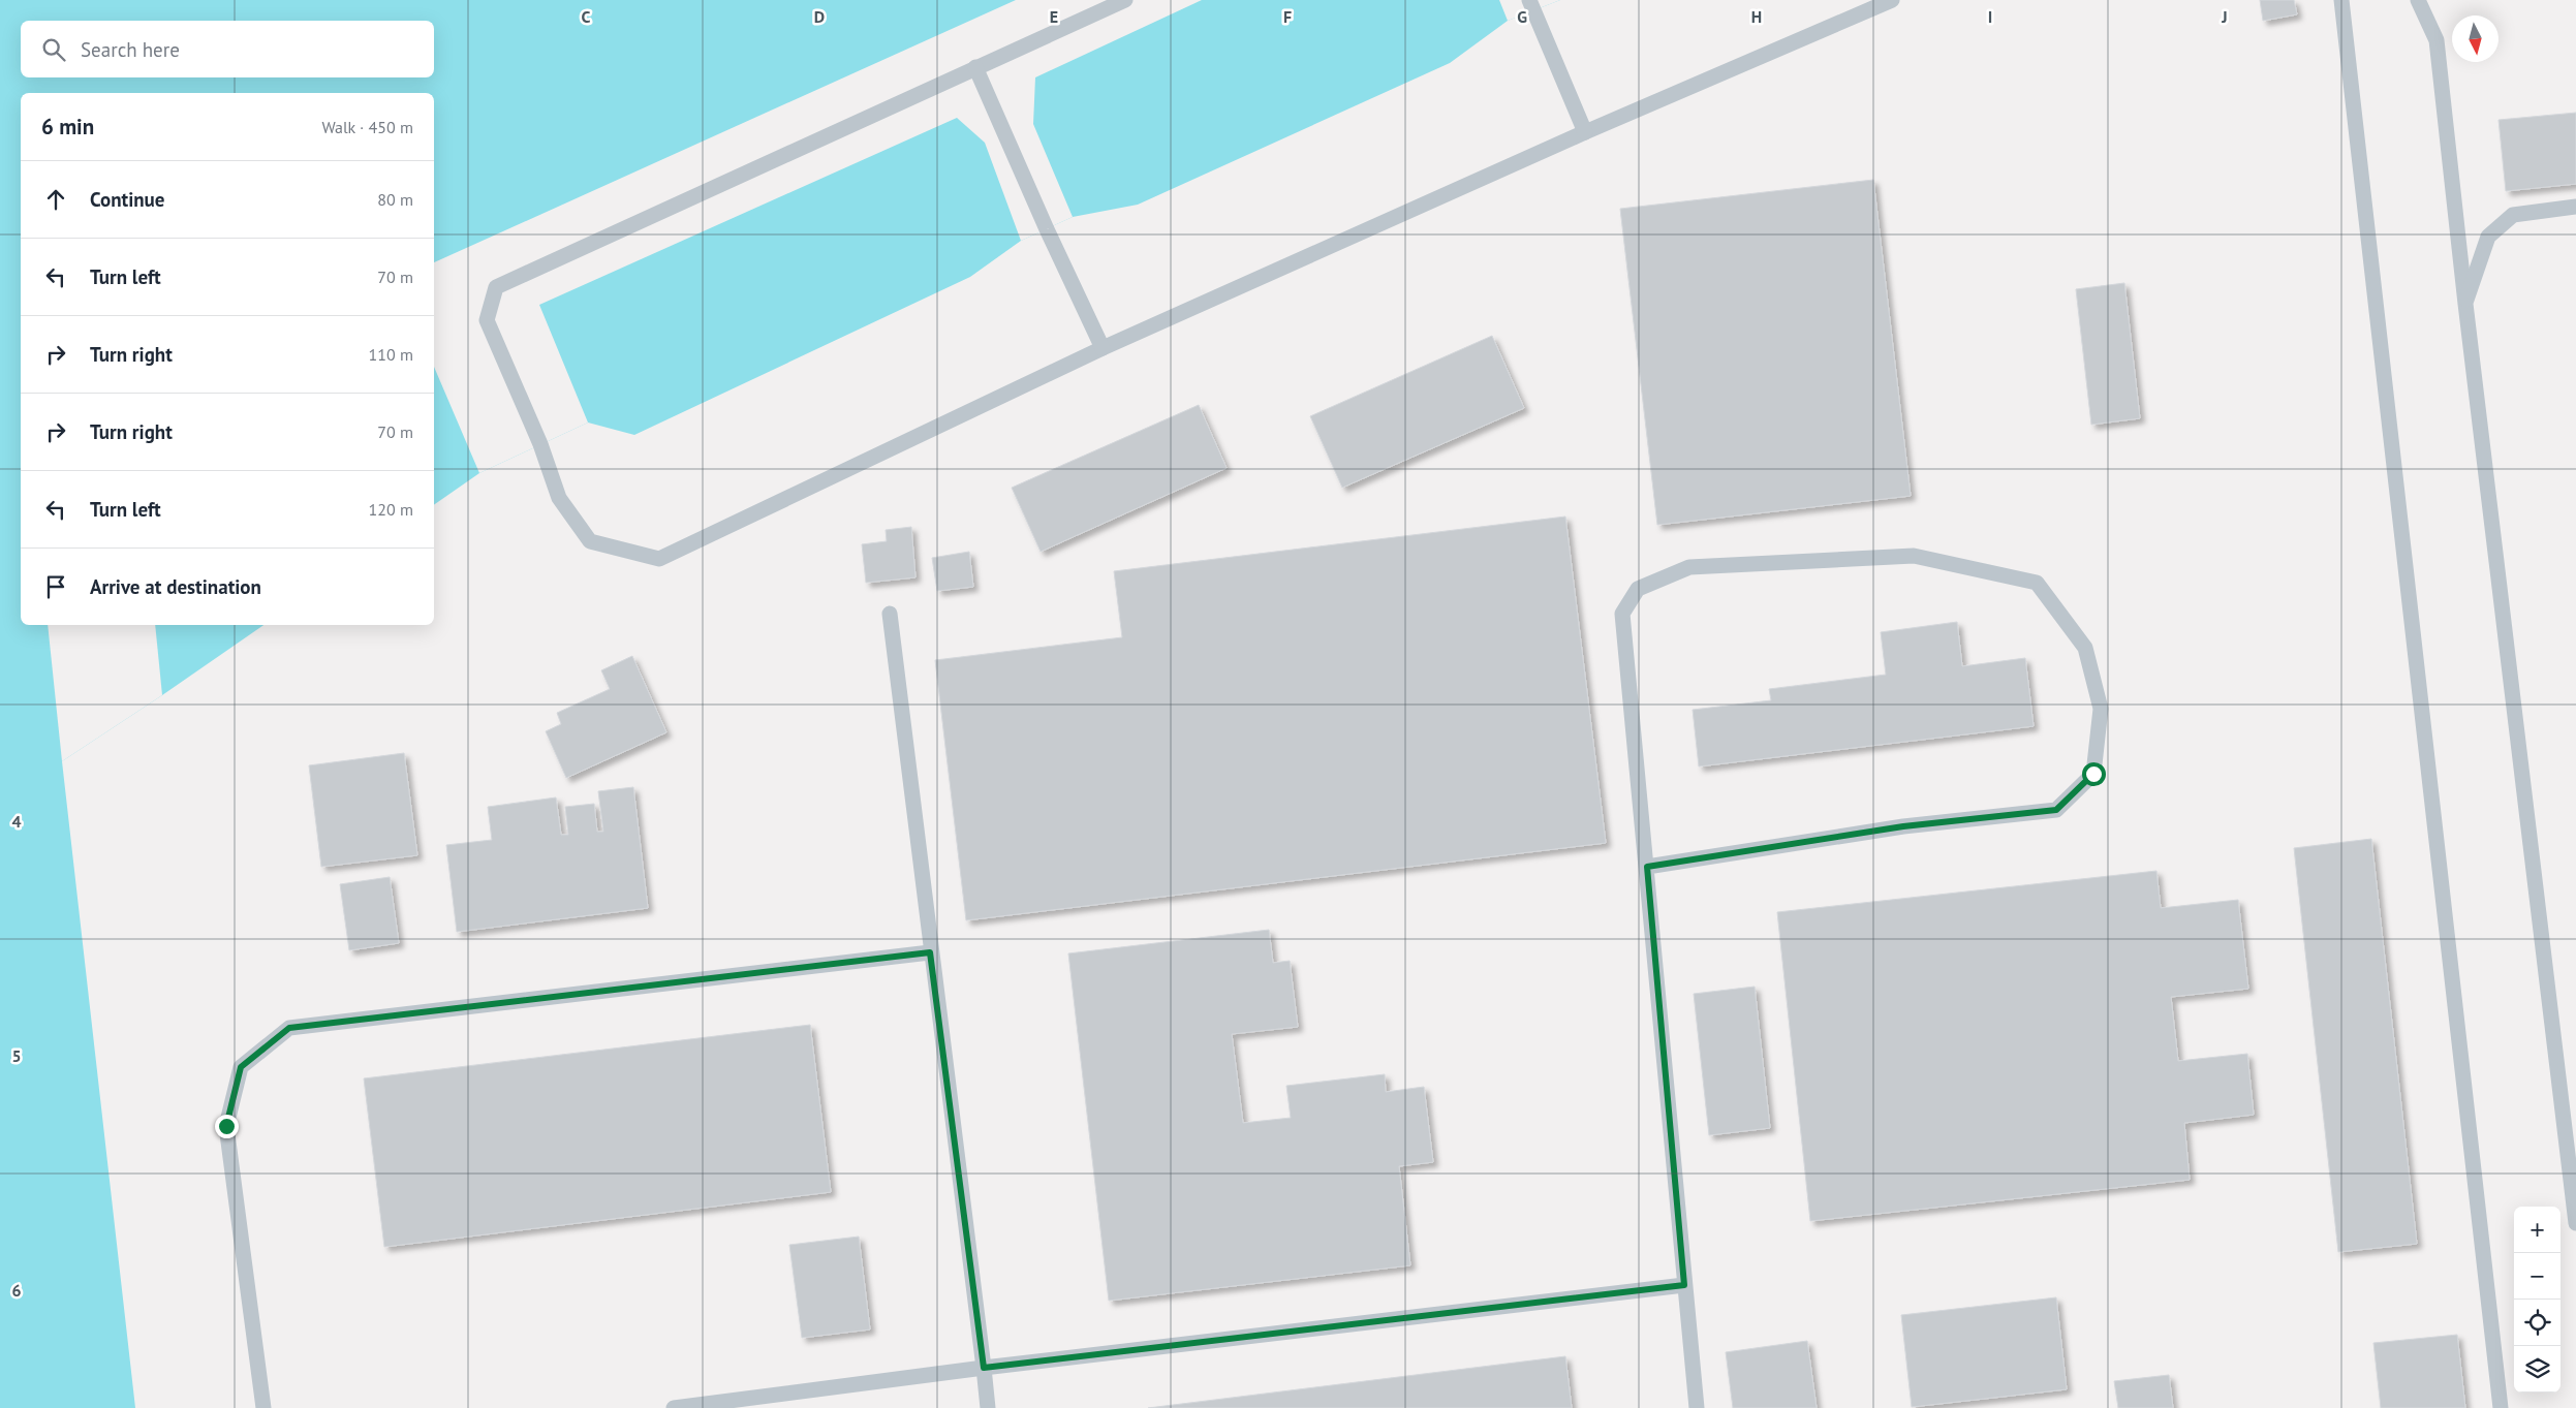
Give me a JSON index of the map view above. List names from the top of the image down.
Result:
{
  "north": "bottom",
  "page": {
    "search": "Search here",
    "heading": ["6 min", "Walk · 450 m"],
    "list": [
      ["Continue", "80 m"],
      ["Turn left", "70 m"],
      ["Turn right", "110 m"],
      ["Turn right", "70 m"],
      ["Turn left", "120 m"],
      "Arrive at destination"
    ],
    "map_buttons": ["+", "−"]
  },
  "grid": {
    "columns": [
      "C",
      "D",
      "E",
      "F",
      "G",
      "H",
      "I",
      "J"
    ],
    "rows": ["4", "5", "6"]
  }
}
